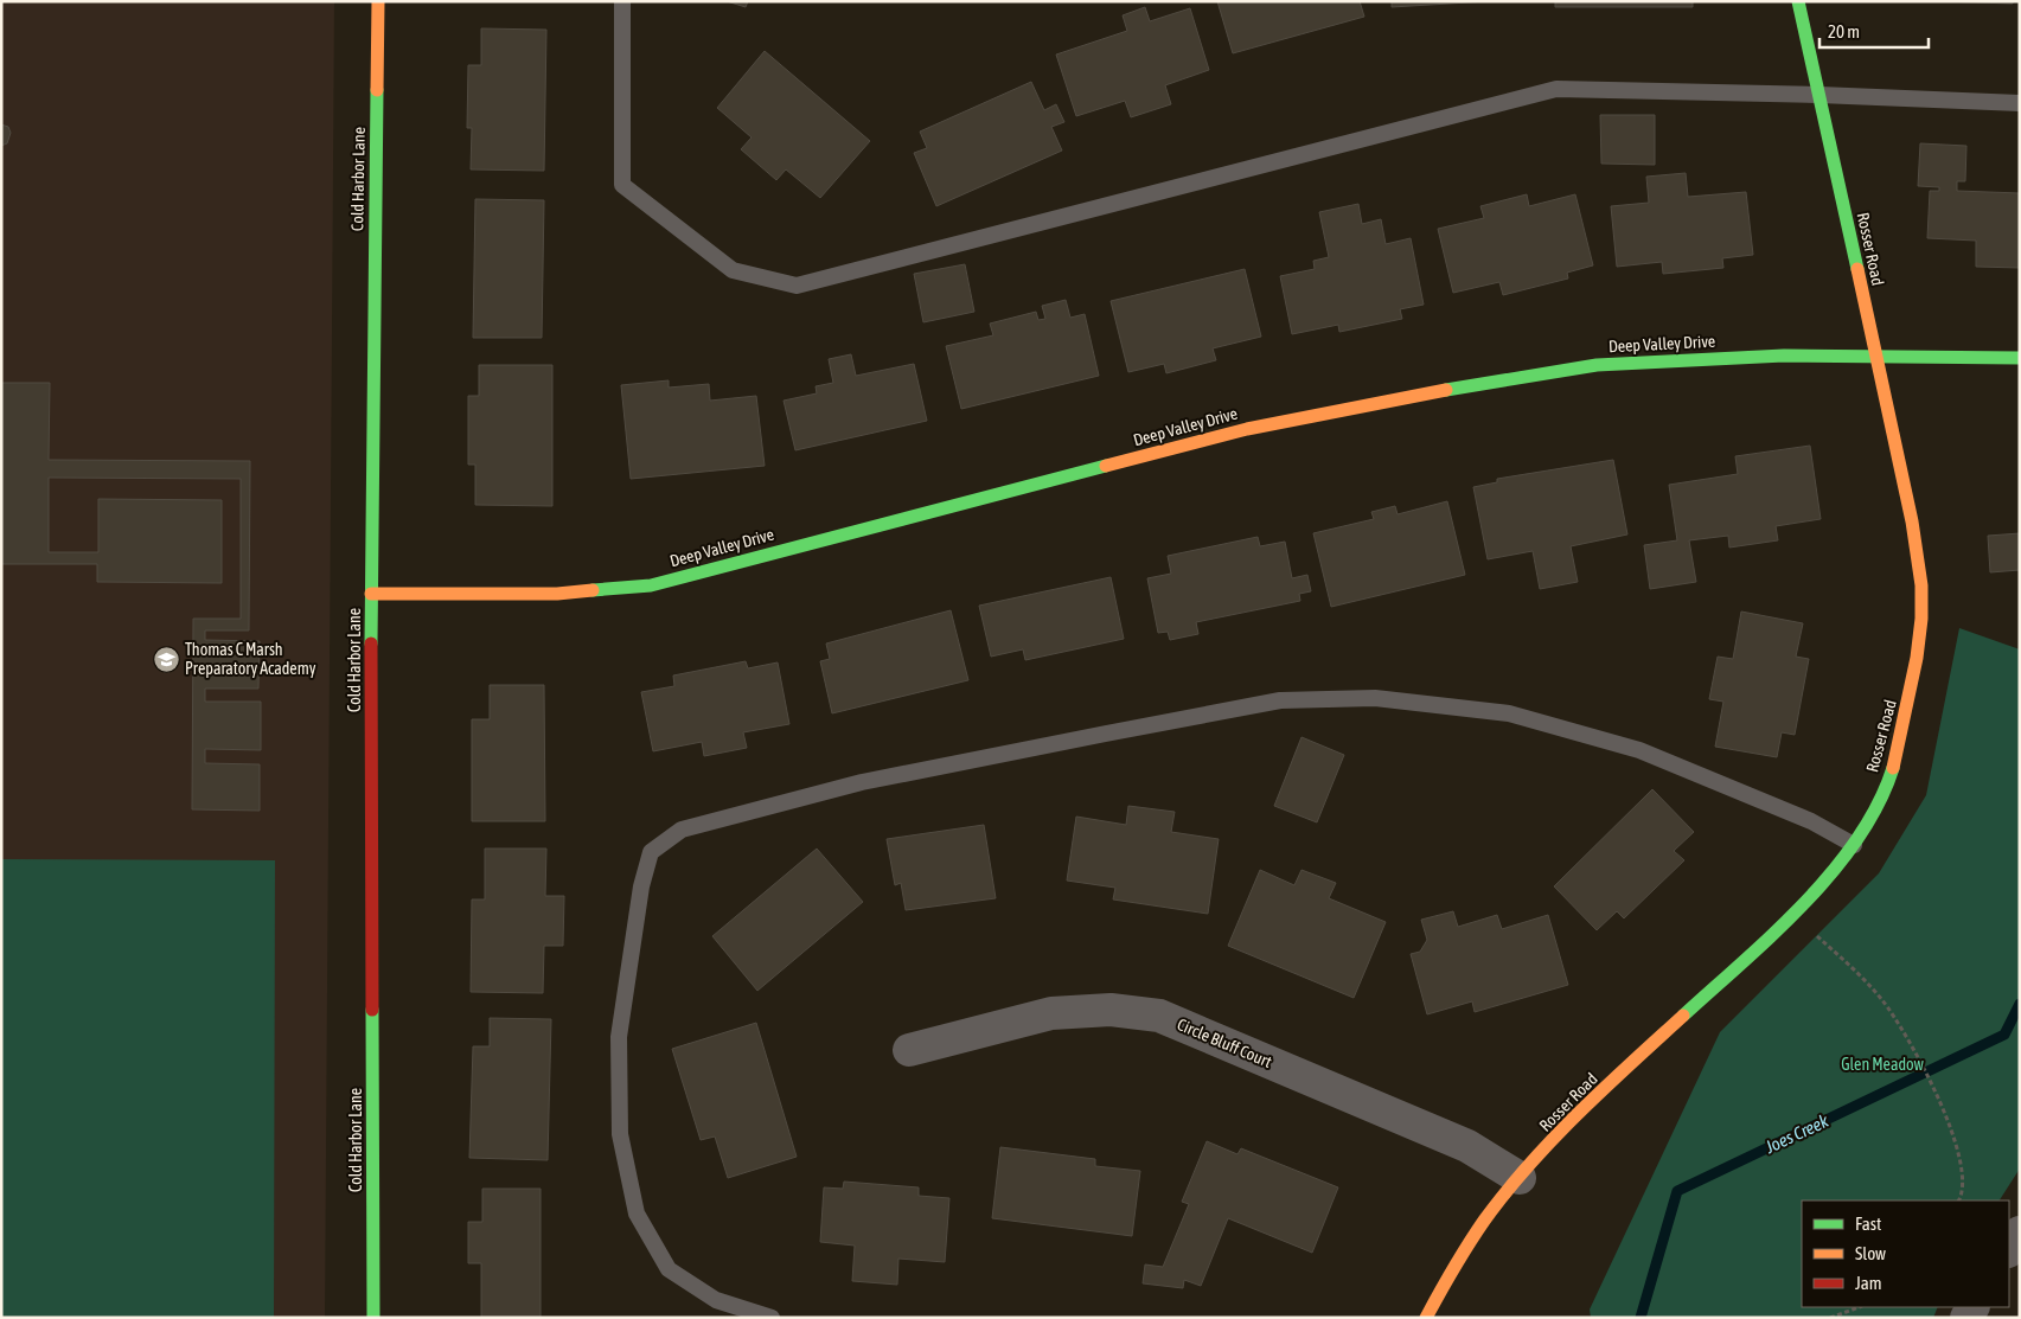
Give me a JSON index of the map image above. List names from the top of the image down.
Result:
{
  "streets": {
    "street": [
      "Cold Harbor Lane",
      "Rosser Road",
      "Deep Valley Drive",
      "Circle Bluff Court"
    ]
  },
  "crossings": [
    ["Cold Harbor Lane", "Deep Valley Drive"],
    ["Rosser Road", "Deep Valley Drive"],
    ["Rosser Road", "Circle Bluff Court"]
  ],
  "water": ["Joes Creek"],
  "parks": ["Glen Meadow"],
  "places": {
    "school or university": ["Thomas C Marsh Preparatory Academy"]
  },
  "legend": ["Fast", "Slow", "Jam"],
  "scale_bar": "20 m"
}
